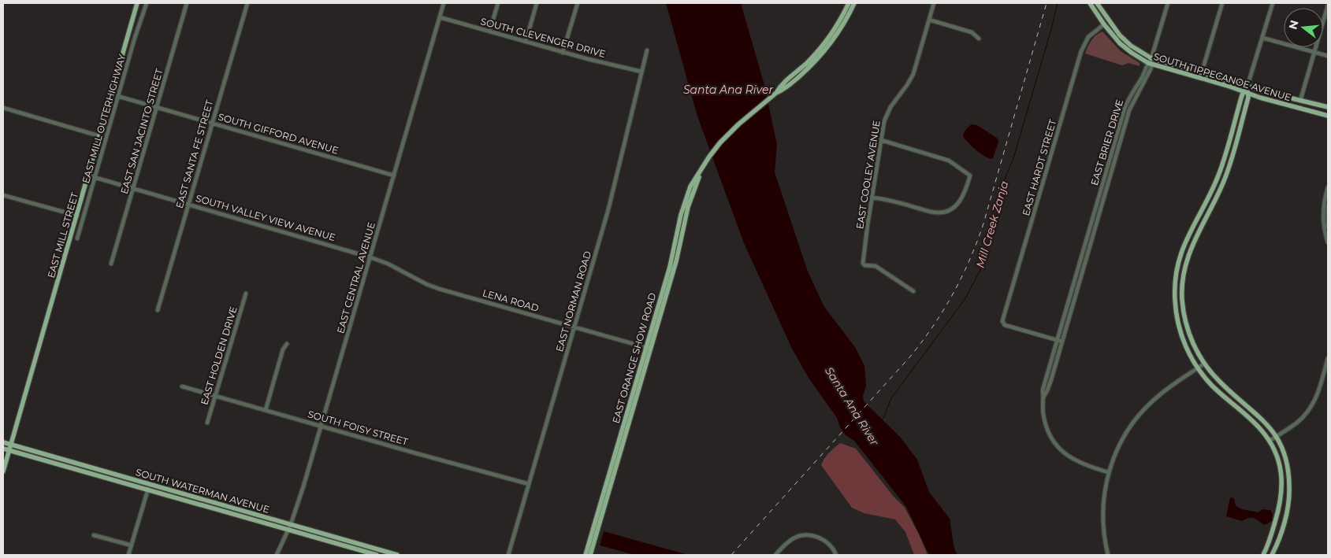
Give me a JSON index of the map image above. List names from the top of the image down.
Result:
{
  "streets": {
    "main road": [
      "SOUTH TIPPECANOE AVENUE",
      "EAST MILL STREET",
      "EAST ORANGE SHOW ROAD",
      "SOUTH WATERMAN AVENUE"
    ],
    "street": [
      "SOUTH CLEVENGER DRIVE",
      "EAST MILL OUTERHIGHWAY",
      "EAST SAN JACINTO STREET",
      "SOUTH GIFFORD AVENUE",
      "EAST BRIER DRIVE",
      "EAST SANTA FE STREET",
      "EAST HARDT STREET",
      "EAST COOLEY AVENUE",
      "SOUTH VALLEY VIEW AVENUE",
      "EAST CENTRAL AVENUE",
      "LENA ROAD",
      "EAST NORMAN ROAD",
      "EAST HOLDEN DRIVE",
      "SOUTH FOISY STREET"
    ]
  },
  "crossings": [
    ["SOUTH CLEVENGER DRIVE", "EAST CENTRAL AVENUE"],
    ["SOUTH CLEVENGER DRIVE", "EAST NORMAN ROAD"],
    ["SOUTH TIPPECANOE AVENUE", "EAST BRIER DRIVE"],
    ["SOUTH TIPPECANOE AVENUE", "EAST HARDT STREET"],
    ["EAST MILL OUTERHIGHWAY", "SOUTH GIFFORD AVENUE"],
    ["EAST MILL OUTERHIGHWAY", "SOUTH VALLEY VIEW AVENUE"],
    ["EAST SAN JACINTO STREET", "SOUTH GIFFORD AVENUE"],
    ["EAST SAN JACINTO STREET", "SOUTH VALLEY VIEW AVENUE"],
    ["SOUTH GIFFORD AVENUE", "EAST SANTA FE STREET"],
    ["SOUTH GIFFORD AVENUE", "EAST MILL STREET"],
    ["SOUTH GIFFORD AVENUE", "EAST CENTRAL AVENUE"],
    ["EAST BRIER DRIVE", "EAST HARDT STREET"],
    ["EAST SANTA FE STREET", "SOUTH VALLEY VIEW AVENUE"],
    ["SOUTH VALLEY VIEW AVENUE", "EAST MILL STREET"],
    ["SOUTH VALLEY VIEW AVENUE", "EAST CENTRAL AVENUE"],
    ["SOUTH VALLEY VIEW AVENUE", "LENA ROAD"],
    ["EAST MILL STREET", "SOUTH WATERMAN AVENUE"],
    ["EAST CENTRAL AVENUE", "LENA ROAD"],
    ["EAST CENTRAL AVENUE", "SOUTH FOISY STREET"],
    ["EAST CENTRAL AVENUE", "SOUTH WATERMAN AVENUE"],
    ["LENA ROAD", "EAST NORMAN ROAD"],
    ["LENA ROAD", "EAST ORANGE SHOW ROAD"],
    ["EAST NORMAN ROAD", "SOUTH FOISY STREET"],
    ["EAST HOLDEN DRIVE", "SOUTH FOISY STREET"]
  ],
  "water": ["Santa Ana River", "Mill Creek Zanja"],
  "north": "left"
}
